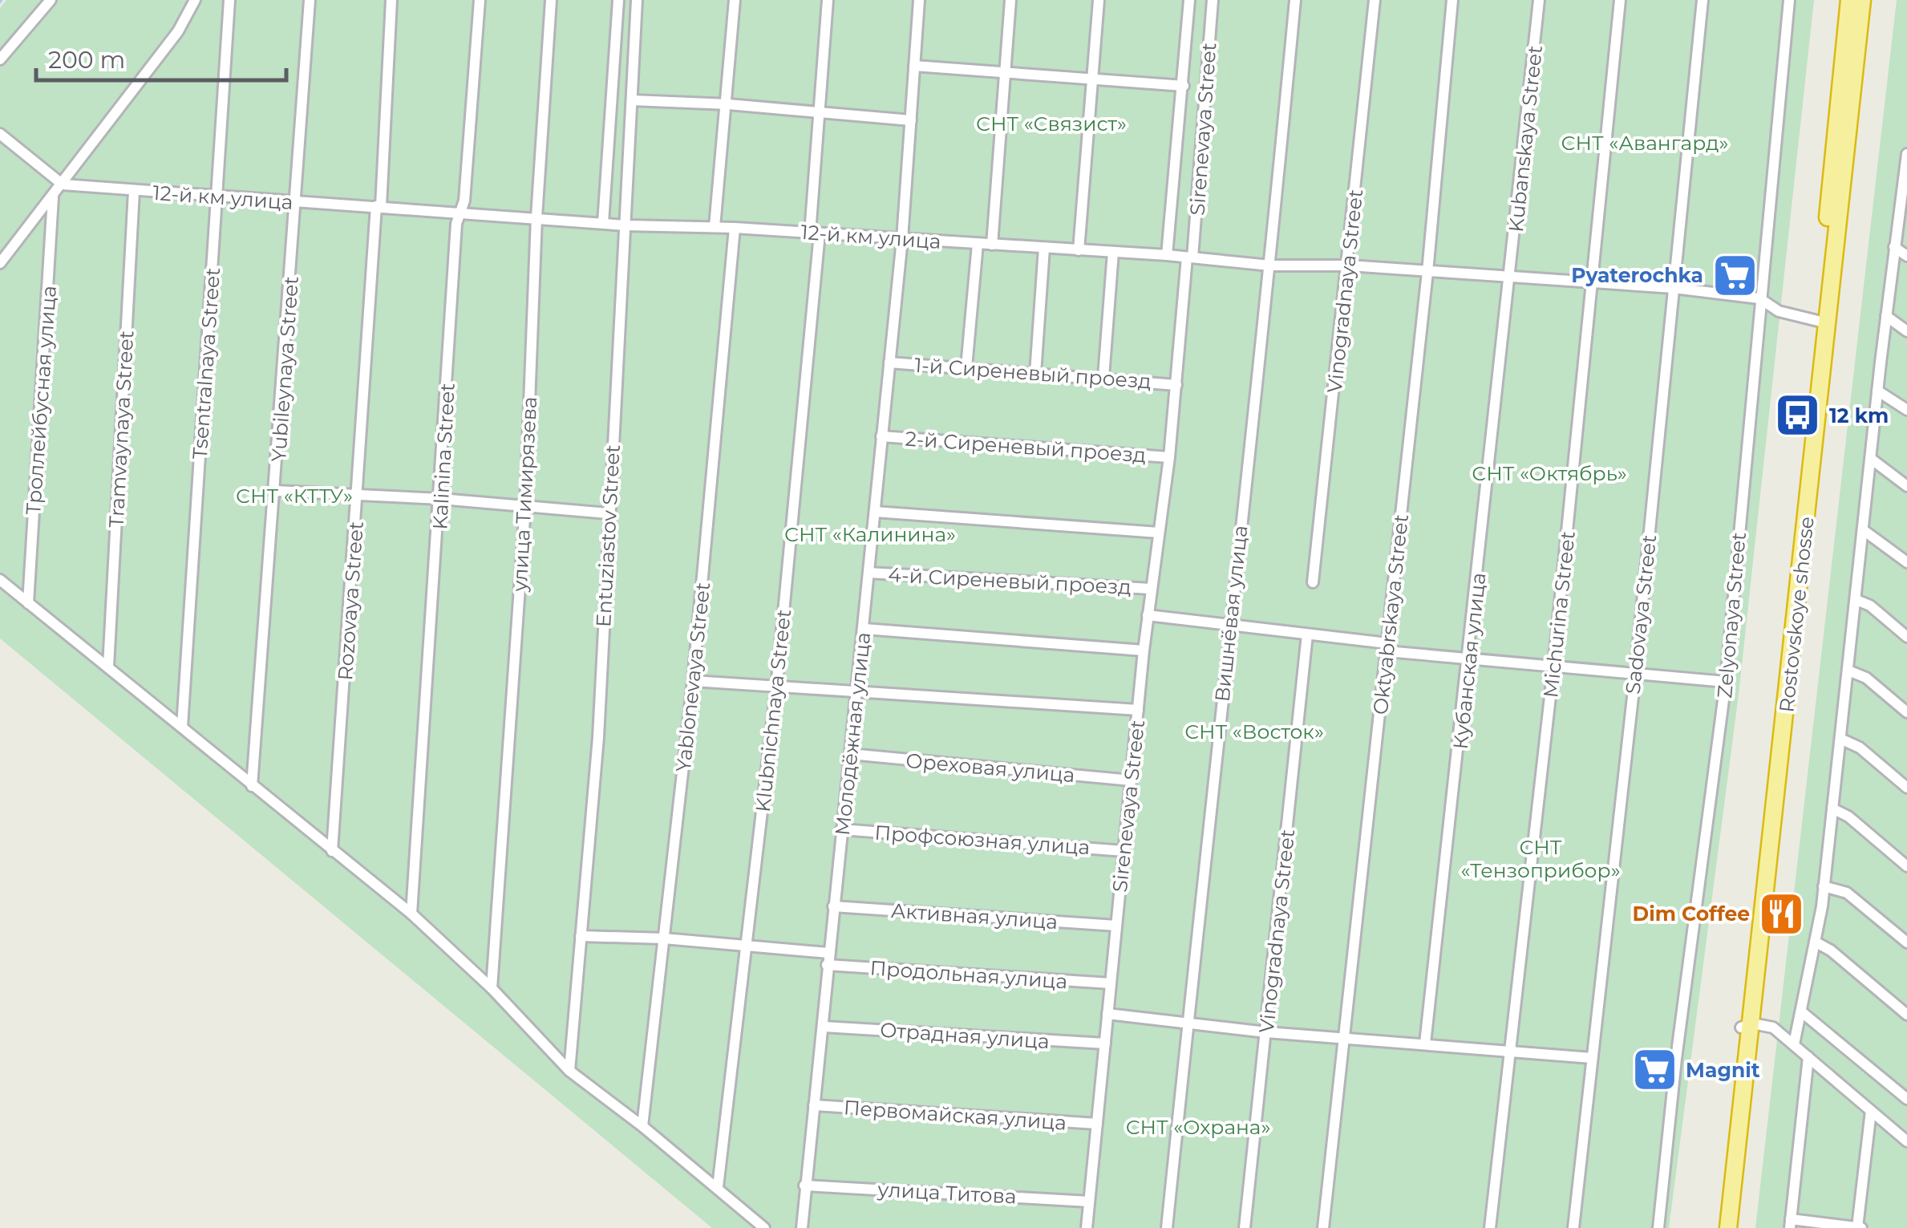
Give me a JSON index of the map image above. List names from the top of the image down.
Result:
{
  "streets": {
    "highway": ["Rostovskoye shosse"],
    "street": [
      "Sirenevaya Street",
      "Kubanskaya Street",
      "12-й км улица",
      "Vinogradnaya Street",
      "Tsentralnaya Street",
      "Yubileynaya Street",
      "1-й Сиреневый проезд",
      "Троллейбусная улица",
      "Tramvaynaya Street",
      "2-й Сиреневый проезд",
      "Kalinina Street",
      "улица Тимирязева",
      "Entuziastov Street",
      "4-й Сиреневый проезд",
      "Rozovaya Street",
      "Вишнёвая улица",
      "Oktyabrskaya Street",
      "Michurina Street",
      "Sadovaya Street",
      "Zelyonaya Street",
      "Кубанская улица",
      "Yablonevaya Street",
      "Klubnichnaya Street",
      "Молодёжная улица",
      "Ореховая улица",
      "Профсоюзная улица",
      "Активная улица",
      "Продольная улица",
      "Отрадная улица",
      "Первомайская улица",
      "улица Титова"
    ]
  },
  "crossings": [
    ["Sirenevaya Street", "12-й км улица"],
    ["Sirenevaya Street", "1-й Сиреневый проезд"],
    ["Sirenevaya Street", "2-й Сиреневый проезд"],
    ["Sirenevaya Street", "4-й Сиреневый проезд"],
    ["Sirenevaya Street", "Ореховая улица"],
    ["Sirenevaya Street", "Профсоюзная улица"],
    ["Sirenevaya Street", "Активная улица"],
    ["Sirenevaya Street", "Продольная улица"],
    ["Sirenevaya Street", "Отрадная улица"],
    ["Sirenevaya Street", "Первомайская улица"],
    ["Sirenevaya Street", "улица Титова"],
    ["Kubanskaya Street", "12-й км улица"],
    ["Kubanskaya Street", "Кубанская улица"],
    ["12-й км улица", "Vinogradnaya Street"],
    ["12-й км улица", "Tsentralnaya Street"],
    ["12-й км улица", "Yubileynaya Street"],
    ["12-й км улица", "Tramvaynaya Street"],
    ["12-й км улица", "Kalinina Street"],
    ["12-й км улица", "улица Тимирязева"],
    ["12-й км улица", "Entuziastov Street"],
    ["12-й км улица", "Rozovaya Street"],
    ["12-й км улица", "Вишнёвая улица"],
    ["12-й км улица", "Oktyabrskaya Street"],
    ["12-й км улица", "Michurina Street"],
    ["12-й км улица", "Sadovaya Street"],
    ["12-й км улица", "Rostovskoye shosse"],
    ["12-й км улица", "Zelyonaya Street"],
    ["12-й км улица", "Кубанская улица"],
    ["12-й км улица", "Yablonevaya Street"],
    ["12-й км улица", "Klubnichnaya Street"],
    ["12-й км улица", "Молодёжная улица"],
    ["1-й Сиреневый проезд", "Молодёжная улица"],
    ["2-й Сиреневый проезд", "Молодёжная улица"],
    ["4-й Сиреневый проезд", "Молодёжная улица"],
    ["Молодёжная улица", "Ореховая улица"],
    ["Молодёжная улица", "Профсоюзная улица"],
    ["Молодёжная улица", "Активная улица"],
    ["Молодёжная улица", "Продольная улица"],
    ["Молодёжная улица", "Отрадная улица"],
    ["Молодёжная улица", "Первомайская улица"],
    ["Молодёжная улица", "улица Титова"]
  ],
  "parks": [
    "СНТ «Связист»",
    "СНТ «Авангард»",
    "СНТ «Октябрь»",
    "СНТ «КТТУ»",
    "СНТ «Калинина»",
    "СНТ «Восток»",
    "СНТ «Тензоприбор»",
    "СНТ «Охрана»"
  ],
  "places": {
    "supermarket": ["Pyaterochka", "Magnit"],
    "bus stop": ["12 km"],
    "restaurant": ["Dim Coffee"]
  },
  "scale_bar": "200 m"
}
